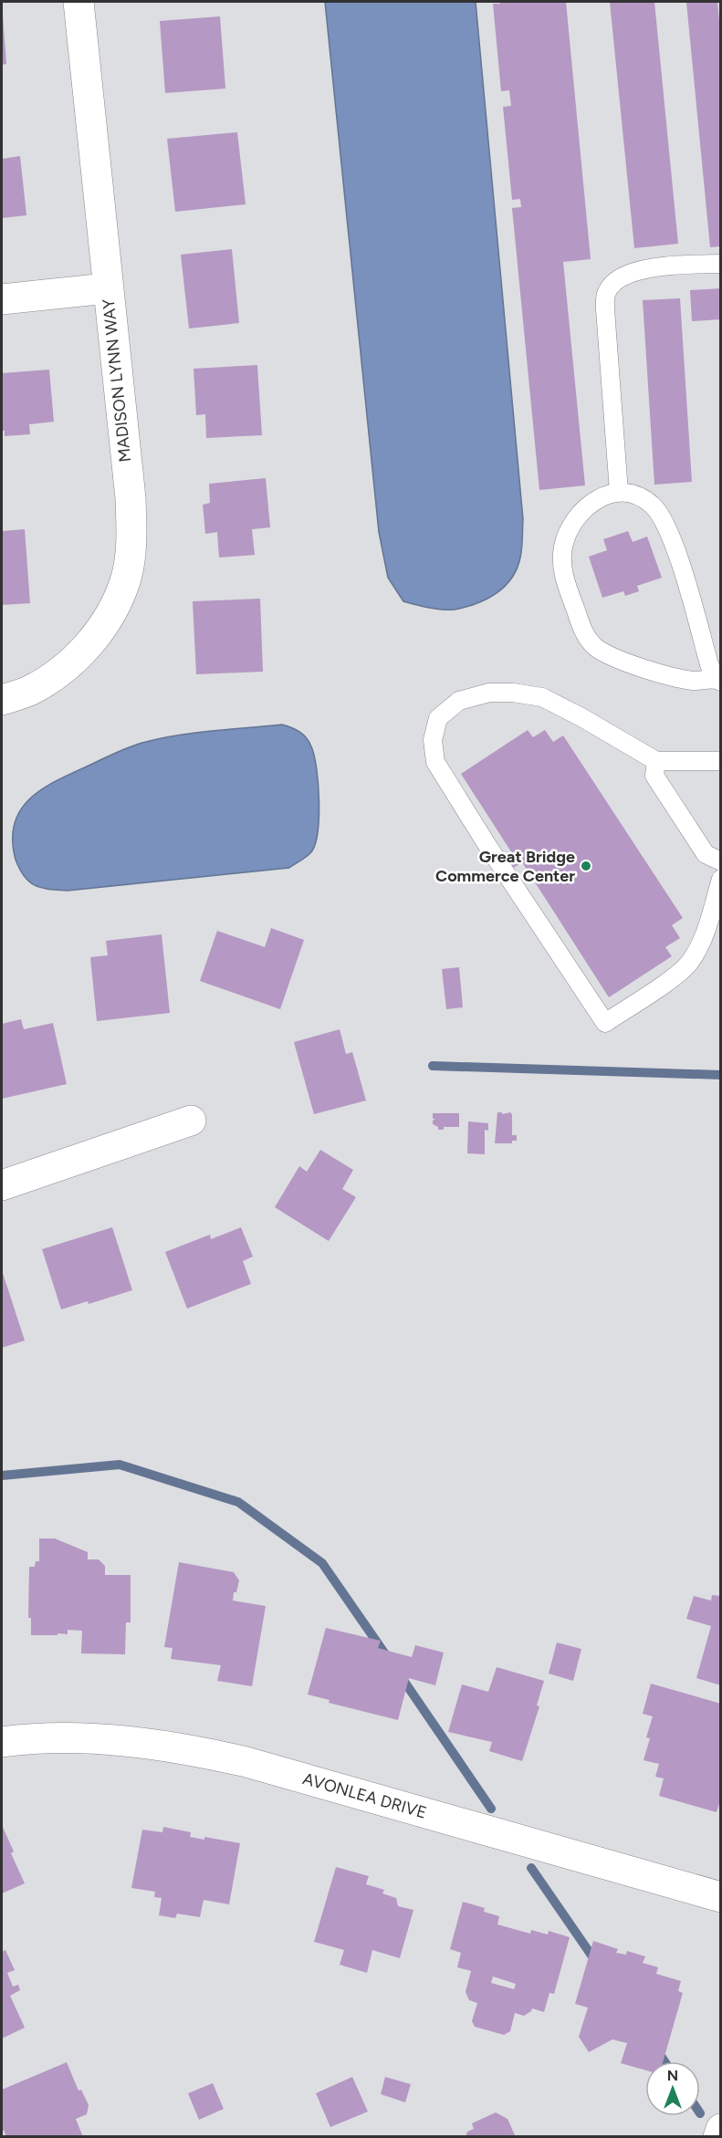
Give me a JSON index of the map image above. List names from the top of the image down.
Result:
{
  "streets": {
    "street": ["MADISON LYNN WAY", "AVONLEA DRIVE"]
  },
  "places": ["Great Bridge Commerce Center"],
  "north": "top"
}
